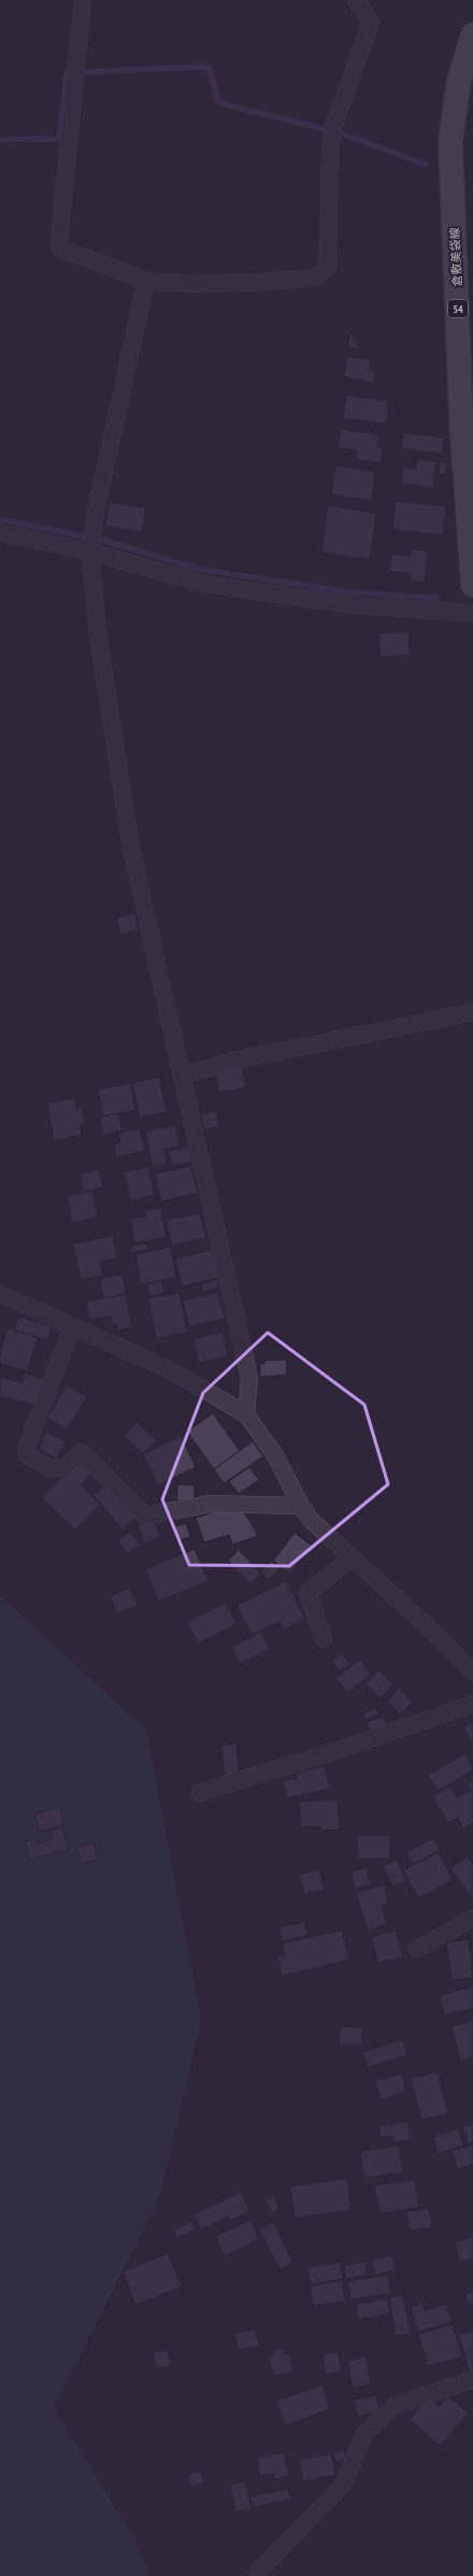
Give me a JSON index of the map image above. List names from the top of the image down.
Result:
{
  "streets": {
    "main road": ["倉敷美袋線", "54"]
  }
}
